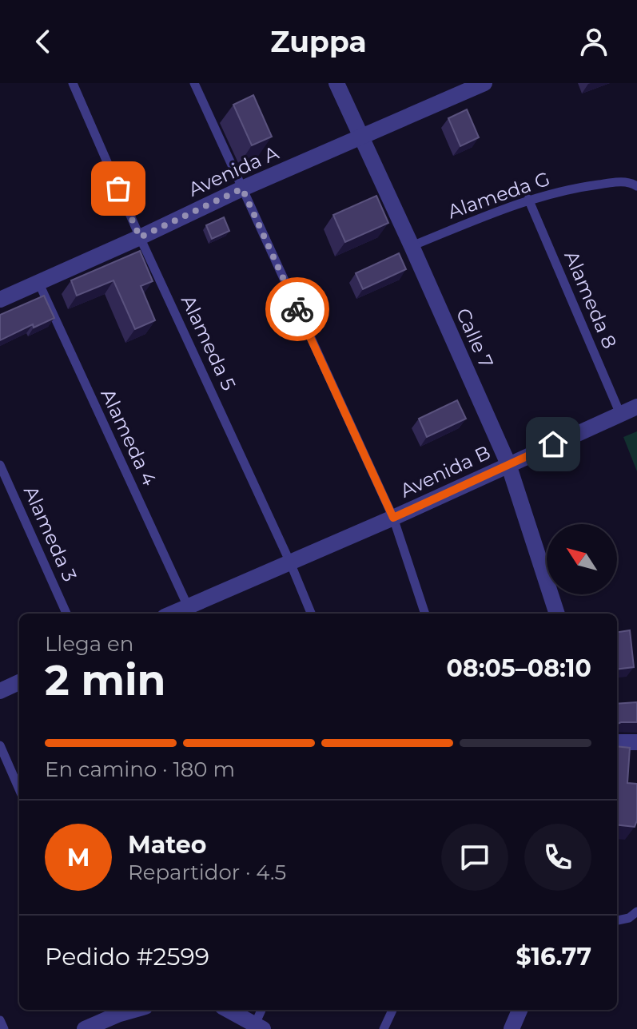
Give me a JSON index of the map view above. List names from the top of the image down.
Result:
{
  "streets": {
    "street": ["Avenida A", "Calle 7", "Avenida B"],
    "lane": [
      "Alameda G",
      "Alameda 8",
      "Alameda 5",
      "Alameda 4",
      "Alameda 3"
    ]
  },
  "crossings": [
    ["Avenida A", "Calle 7"],
    ["Avenida A", "Alameda 5"],
    ["Avenida A", "Alameda 4"],
    ["Alameda G", "Alameda 8"],
    ["Alameda G", "Calle 7"],
    ["Alameda 8", "Avenida B"],
    ["Calle 7", "Avenida B"],
    ["Alameda 5", "Avenida B"],
    ["Alameda 4", "Avenida B"]
  ],
  "north": "top left",
  "page": {
    "header": "Zuppa",
    "heading": ["2 min", "Llega en", "08:05–08:10"],
    "panel": [
      "Mateo",
      "Repartidor · 4.5",
      "Pedido #2599",
      "$16.77"
    ],
    "bar": "En camino · 180 m",
    "round": "M"
  }
}
